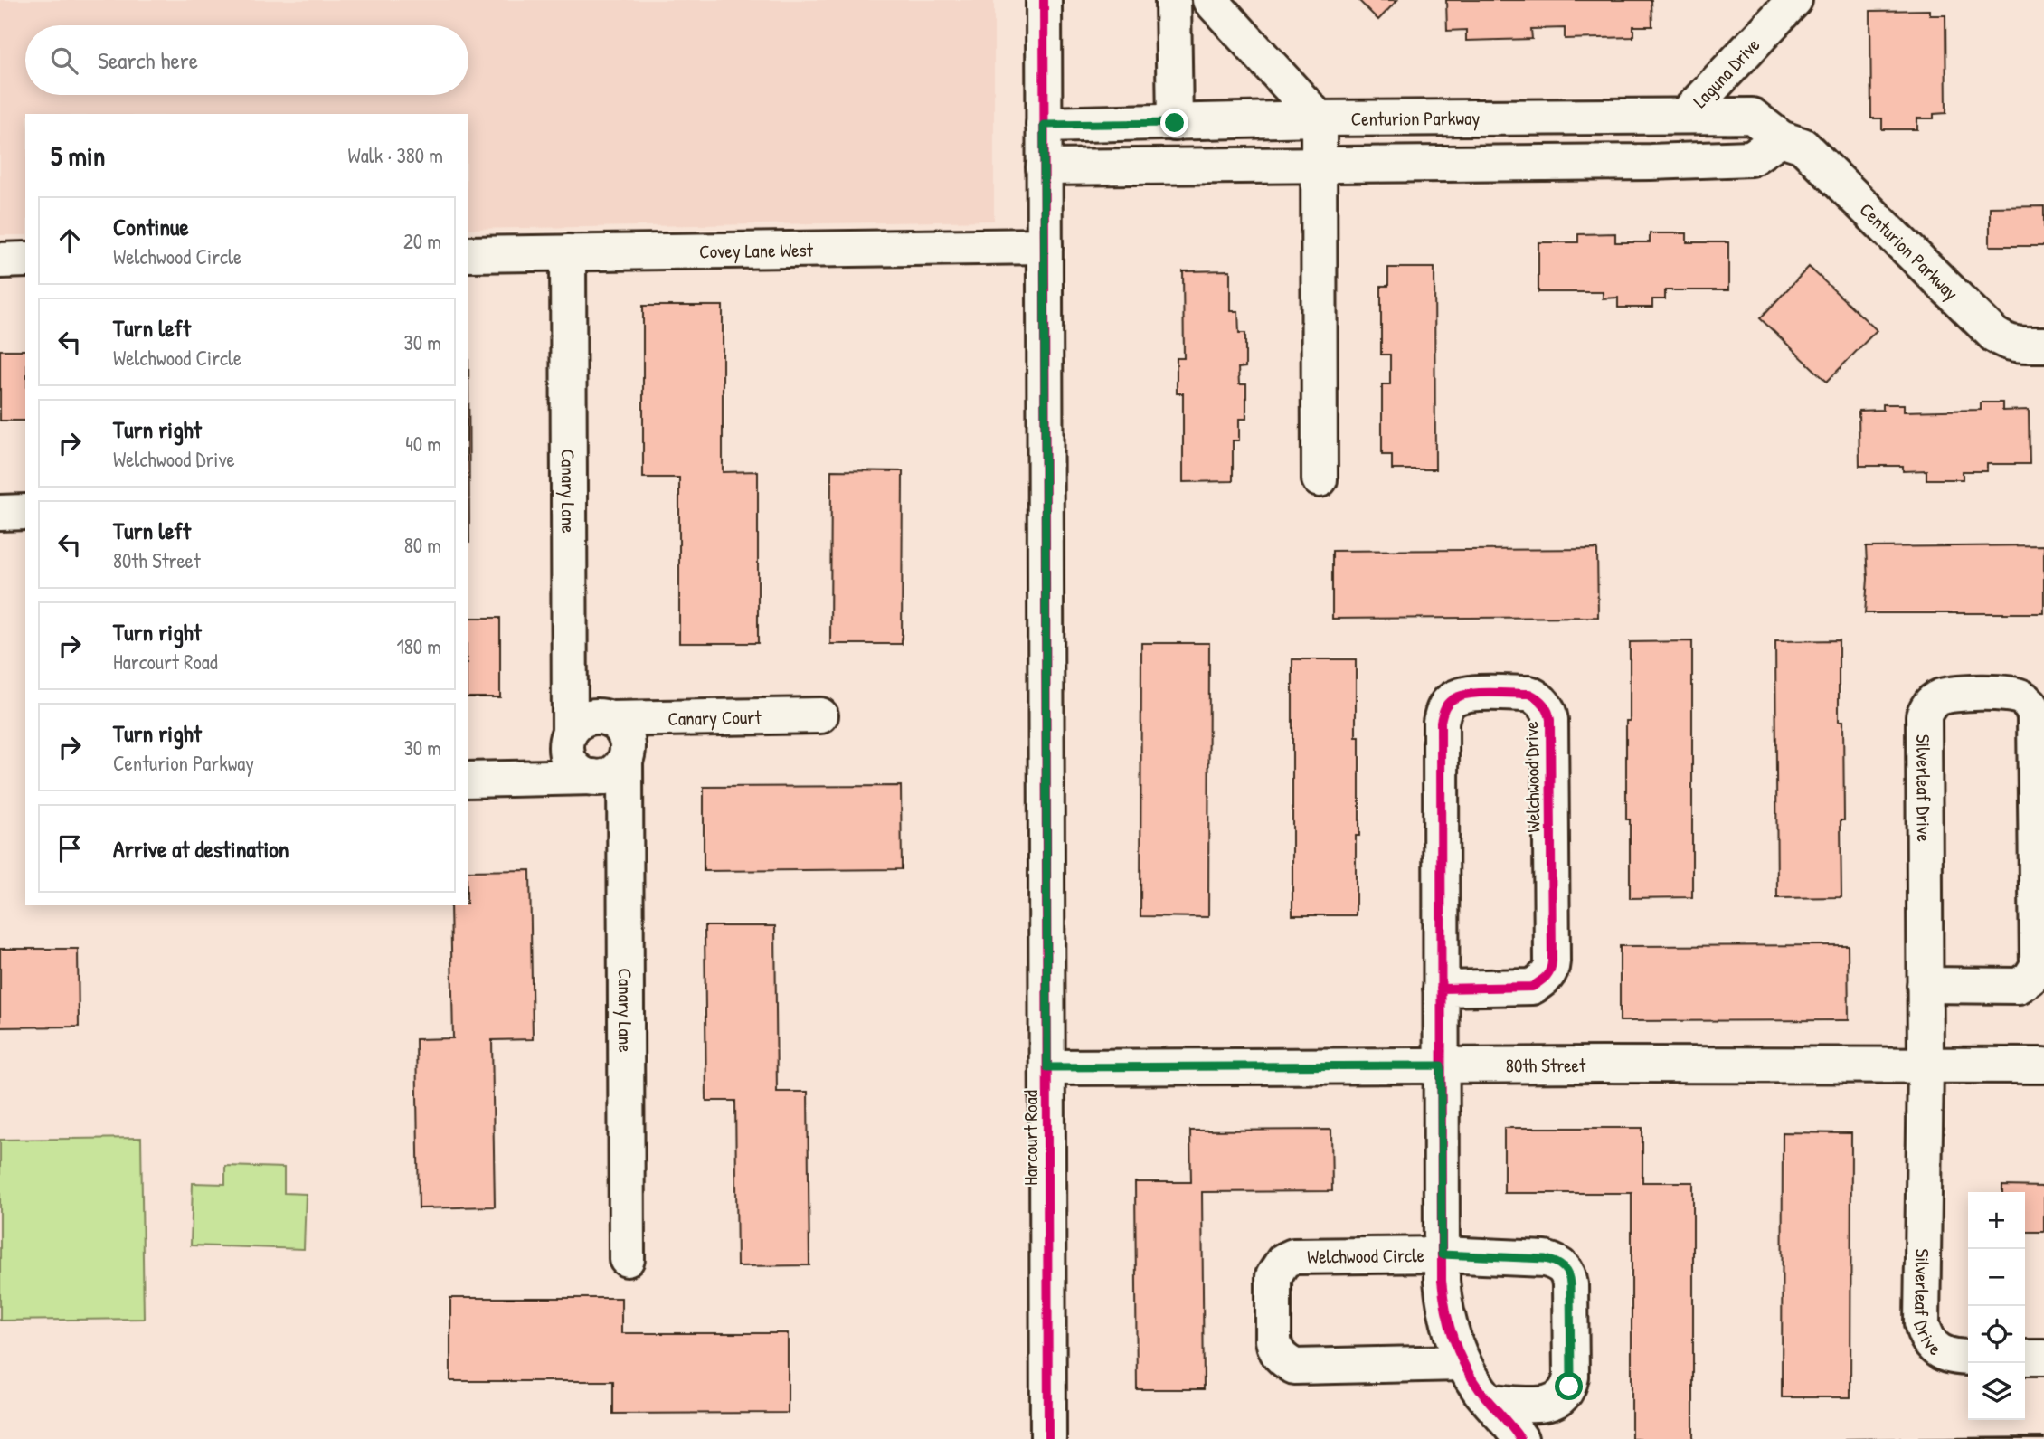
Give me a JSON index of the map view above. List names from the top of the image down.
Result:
{
  "streets": {
    "street": [
      "Laguna Drive",
      "Centurion Parkway",
      "Covey Lane West",
      "Canary Lane",
      "Canary Court",
      "Welchwood Drive",
      "Silverleaf Drive",
      "80th Street",
      "Harcourt Road",
      "Welchwood Circle"
    ]
  },
  "crossings": [
    ["Laguna Drive", "Centurion Parkway"],
    ["Centurion Parkway", "Harcourt Road"],
    ["Covey Lane West", "Canary Lane"],
    ["Covey Lane West", "Harcourt Road"],
    ["Canary Lane", "Canary Court"],
    ["Welchwood Drive", "80th Street"],
    ["Welchwood Drive", "Welchwood Circle"],
    ["Silverleaf Drive", "80th Street"],
    ["80th Street", "Harcourt Road"]
  ],
  "page": {
    "search": "Search here",
    "heading": ["5 min", "Walk · 380 m"],
    "list": [
      ["Continue", "Welchwood Circle", "20 m"],
      ["Turn left", "Welchwood Circle", "30 m"],
      ["Turn right", "Welchwood Drive", "40 m"],
      ["Turn left", "80th Street", "80 m"],
      ["Turn right", "Harcourt Road", "180 m"],
      ["Turn right", "Centurion Parkway", "30 m"],
      "Arrive at destination"
    ],
    "map_buttons": ["+", "−"]
  }
}
